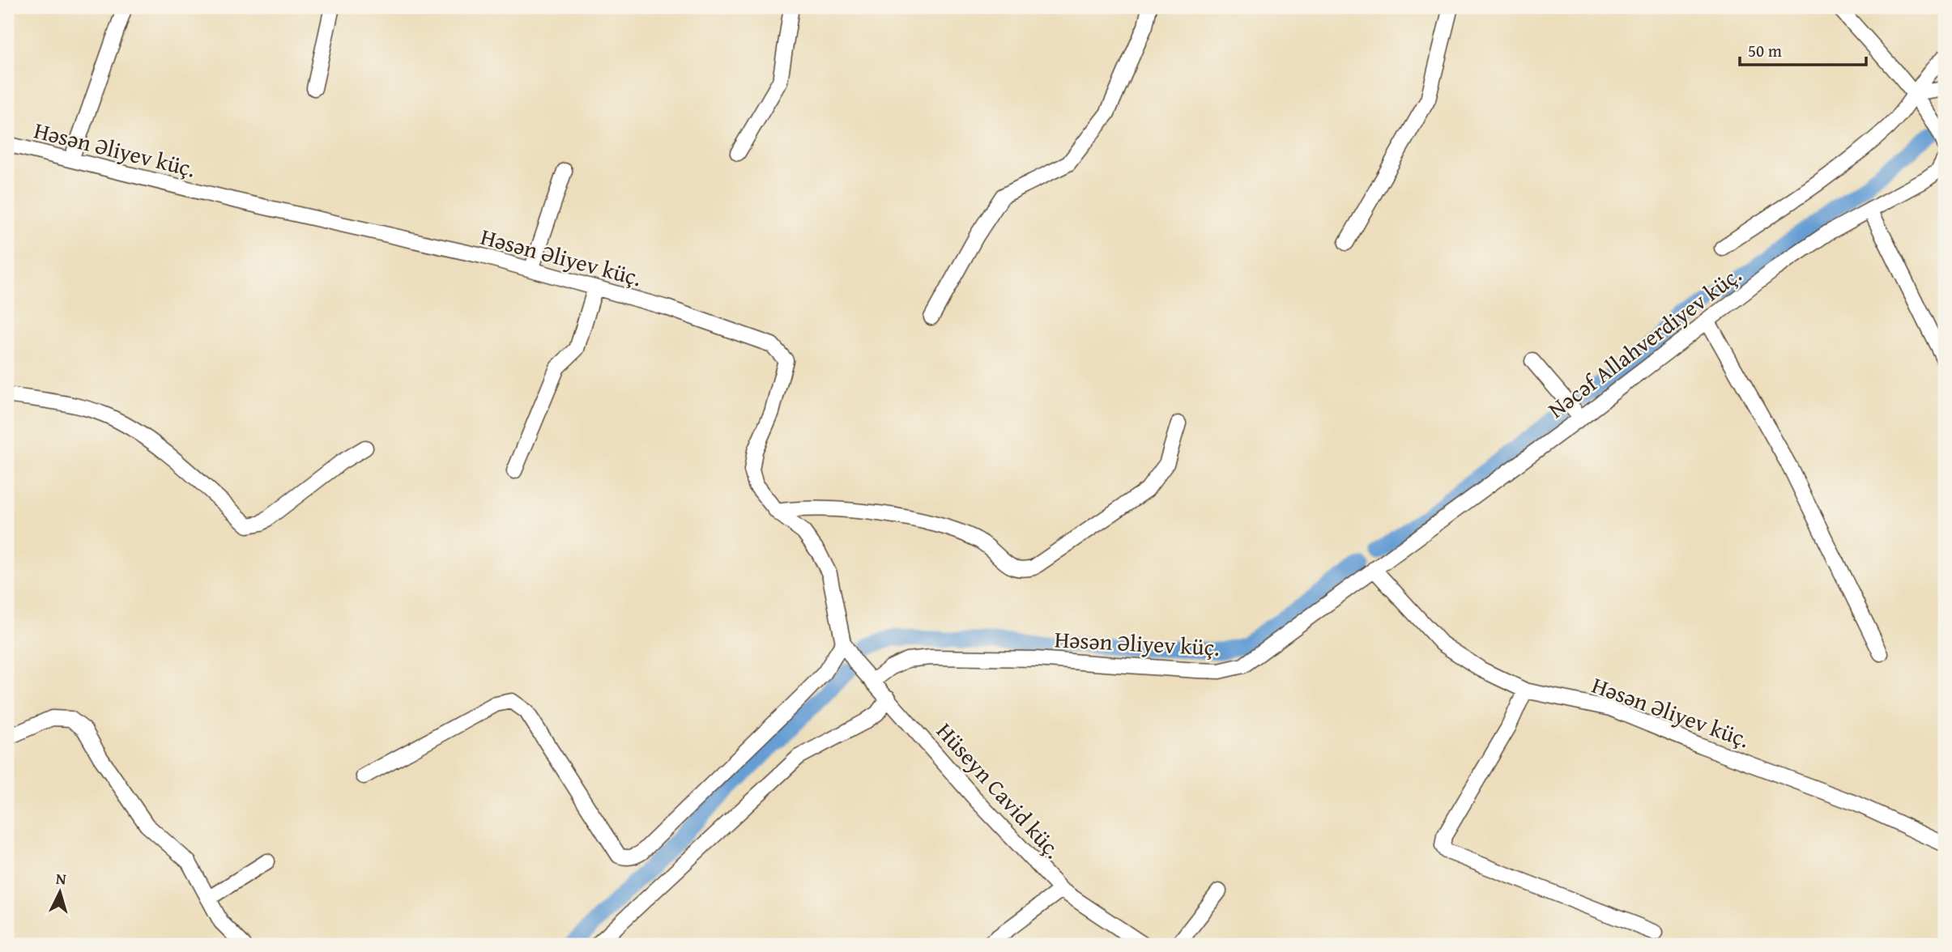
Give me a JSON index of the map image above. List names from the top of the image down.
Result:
{
  "streets": {
    "street": ["Həsən Əliyev küç.", "Nəcəf Allahverdiyev küç.", "Hüseyn Cavid küç."]
  },
  "crossings": [
    ["Həsən Əliyev küç.", "Nəcəf Allahverdiyev küç."],
    ["Həsən Əliyev küç.", "Hüseyn Cavid küç."]
  ],
  "scale_bar": "50 m",
  "north": "top"
}
